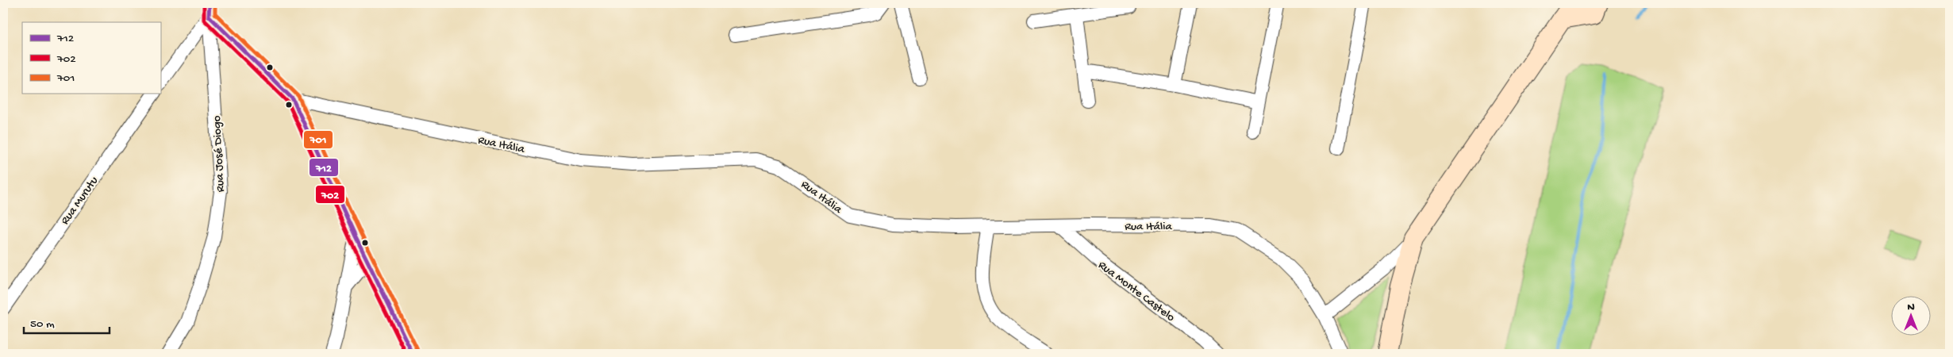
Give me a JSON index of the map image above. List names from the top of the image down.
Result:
{
  "streets": {
    "street": [
      "Rua Itália",
      "Rua José Diogo",
      "Rua Murutu",
      "Rua Monte Castelo"
    ]
  },
  "crossings": [
    ["Rua Itália", "Rua Monte Castelo"]
  ],
  "lines": ["transit line 712", "transit line 702", "transit line 701"],
  "legend": ["712", "702", "701"],
  "scale_bar": "50 m",
  "north": "top"
}
